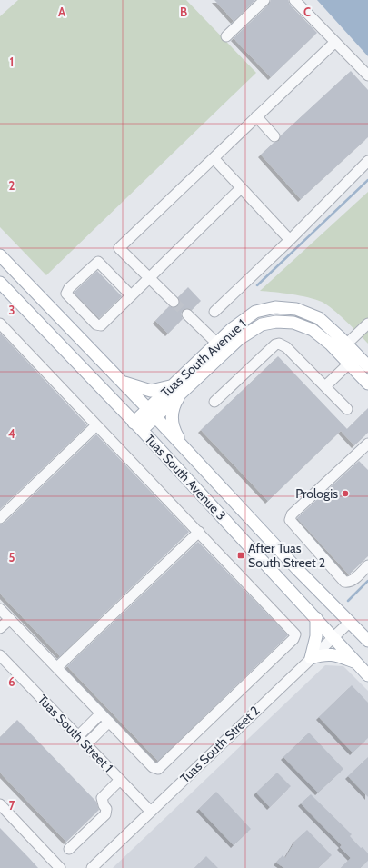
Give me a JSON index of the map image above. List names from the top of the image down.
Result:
{
  "streets": {
    "main road": ["Tuas South Avenue 1", "Tuas South Avenue 3"],
    "street": ["Tuas South Street 1", "Tuas South Street 2"]
  },
  "crossings": [
    ["Tuas South Avenue 1", "Tuas South Avenue 3"],
    ["Tuas South Avenue 3", "Tuas South Street 2"],
    ["Tuas South Street 1", "Tuas South Street 2"]
  ],
  "places": {
    "other": ["Prologis"],
    "transit": ["After Tuas South Street 2"]
  },
  "grid": {
    "columns": ["A", "B", "C"],
    "rows": [
      "1",
      "2",
      "3",
      "4",
      "5",
      "6",
      "7"
    ]
  }
}
